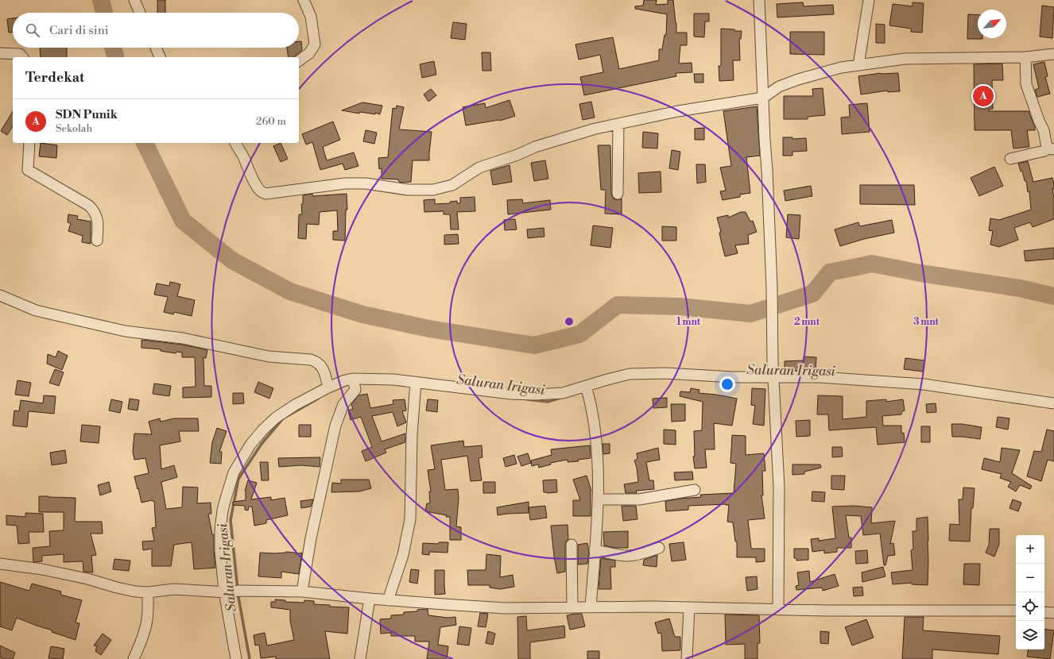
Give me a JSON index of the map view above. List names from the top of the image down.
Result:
{
  "water": ["Saluran Irigasi"],
  "north": "top right",
  "page": {
    "search": "Cari di sini",
    "heading": "Terdekat",
    "pins": "A",
    "list": [
      {
        "mark": "A",
        "name": "SDN Punik",
        "note": "Sekolah",
        "value": "260 m"
      }
    ],
    "map_buttons": ["+", "−"]
  },
  "rings": ["1 mnt", "2 mnt", "3 mnt"]
}
